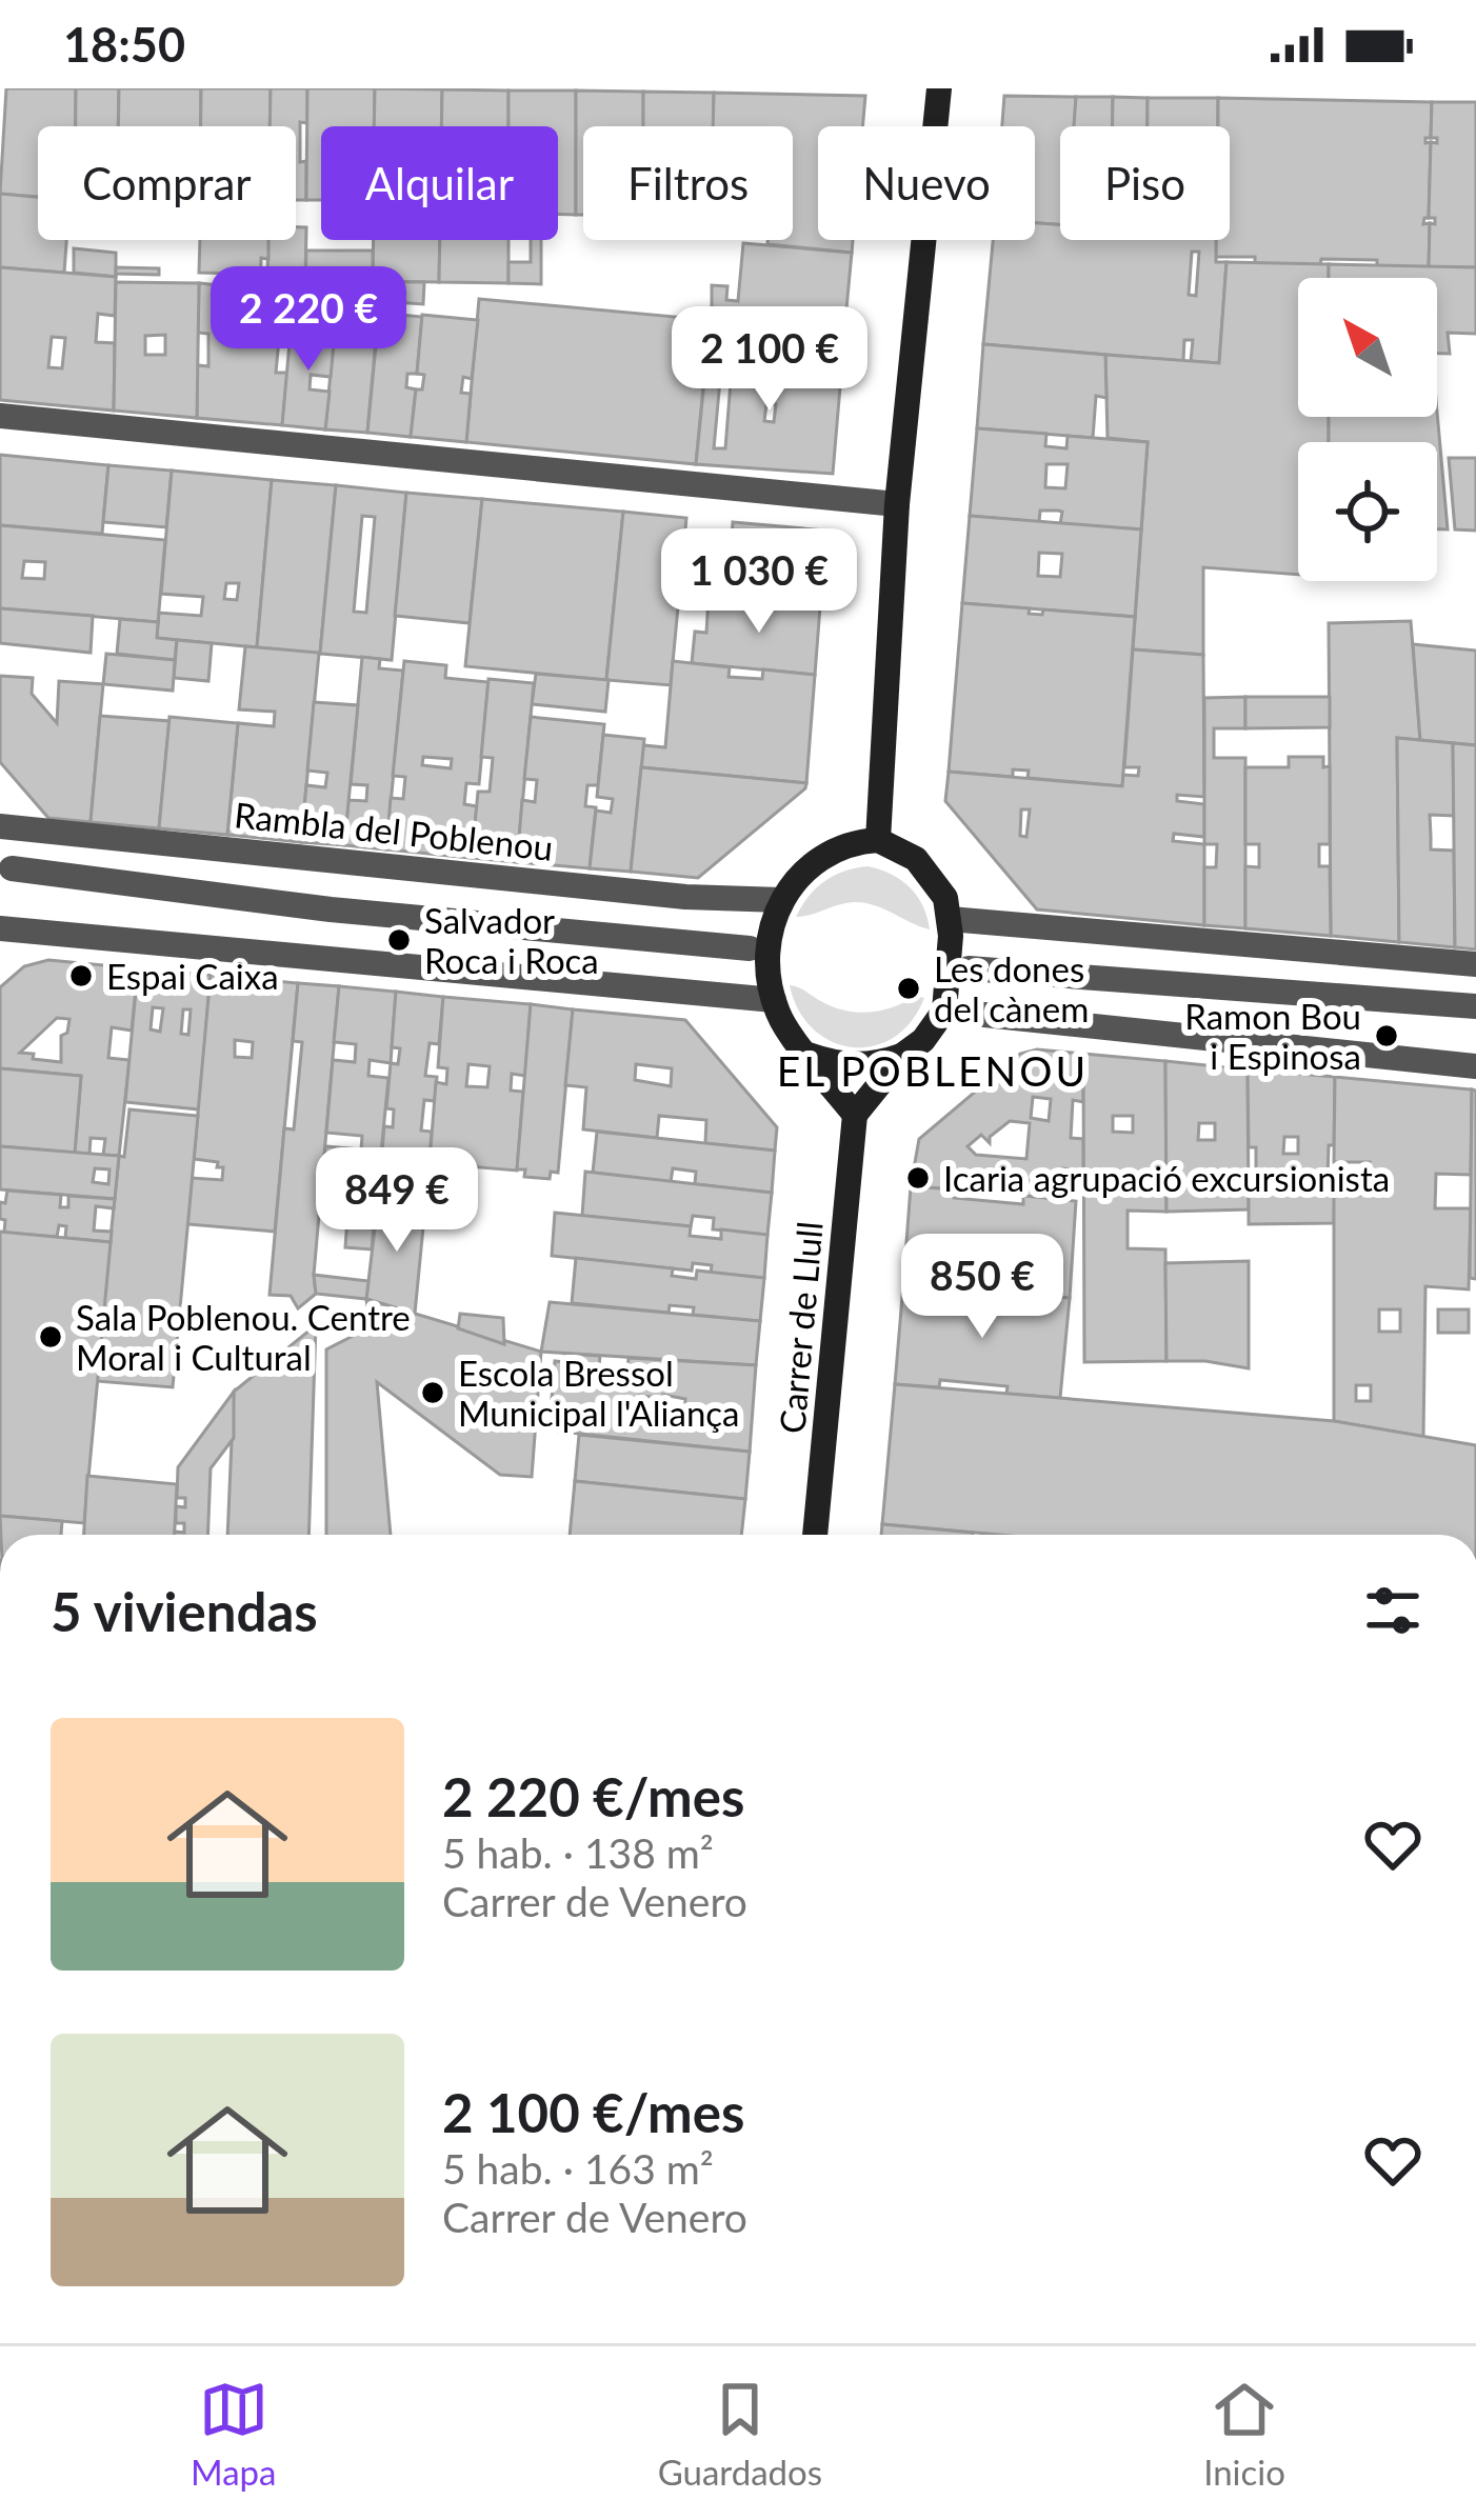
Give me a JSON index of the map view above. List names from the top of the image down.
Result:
{
  "streets": {
    "street": ["Rambla del Poblenou", "Carrer de Llull"]
  },
  "districts": ["EL POBLENOU"],
  "places": [
    "Salvador Roca i Roca",
    "Espai Caixa",
    "Les dones del cànem",
    "Ramon Bou i Espinosa",
    "Icaria agrupació excursionista",
    "Sala Poblenou. Centre Moral i Cultural",
    "Escola Bressol Municipal l'Aliança"
  ],
  "north": "top left",
  "page": {
    "status": "18:50",
    "chip": [
      "Comprar",
      "Alquilar",
      "Filtros",
      "Nuevo",
      "Piso"
    ],
    "price": [
      "2 220 €",
      "2 100 €",
      "1 030 €",
      "849 €",
      "850 €"
    ],
    "heading": "5 viviendas",
    "list": [
      {
        "name": "2 220 €/mes",
        "note": "5 hab. · 138 m² · Carrer de Venero"
      },
      {
        "name": "2 100 €/mes",
        "note": "5 hab. · 163 m² · Carrer de Venero"
      }
    ],
    "tabs": ["Mapa", "Guardados", "Inicio"]
  }
}
